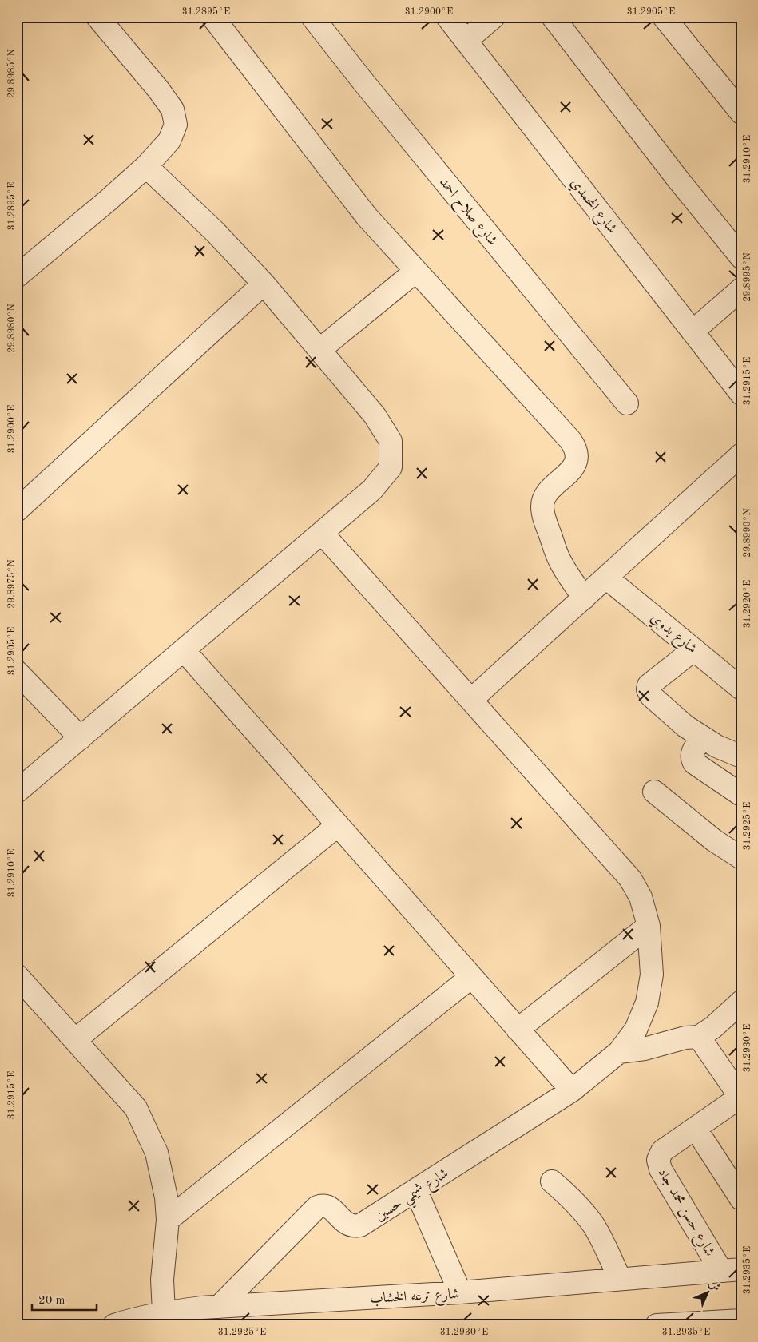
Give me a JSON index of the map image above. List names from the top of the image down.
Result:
{
  "streets": {
    "street": [
      "شارع المحمدي",
      "شارع صلاح احمد",
      "شارع بدوي",
      "شارع شيمي حسين",
      "شارع حسن محمد جاد",
      "شارع ترعه الخشاب"
    ]
  },
  "crossings": [
    ["شارع شيمي حسين", "شارع ترعه الخشاب"],
    ["شارع حسن محمد جاد", "شارع ترعه الخشاب"]
  ],
  "scale_bar": "20 m",
  "north": "top right",
  "coordinates": [
    "31.2895°E",
    "31.2900°E",
    "31.2905°E",
    "29.8985°N",
    "31.2910°E",
    "29.8995°N",
    "29.8980°N",
    "31.2915°E",
    "29.8990°N",
    "29.8975°N",
    "31.2920°E",
    "31.2925°E",
    "31.2930°E",
    "31.2935°E"
  ]
}
